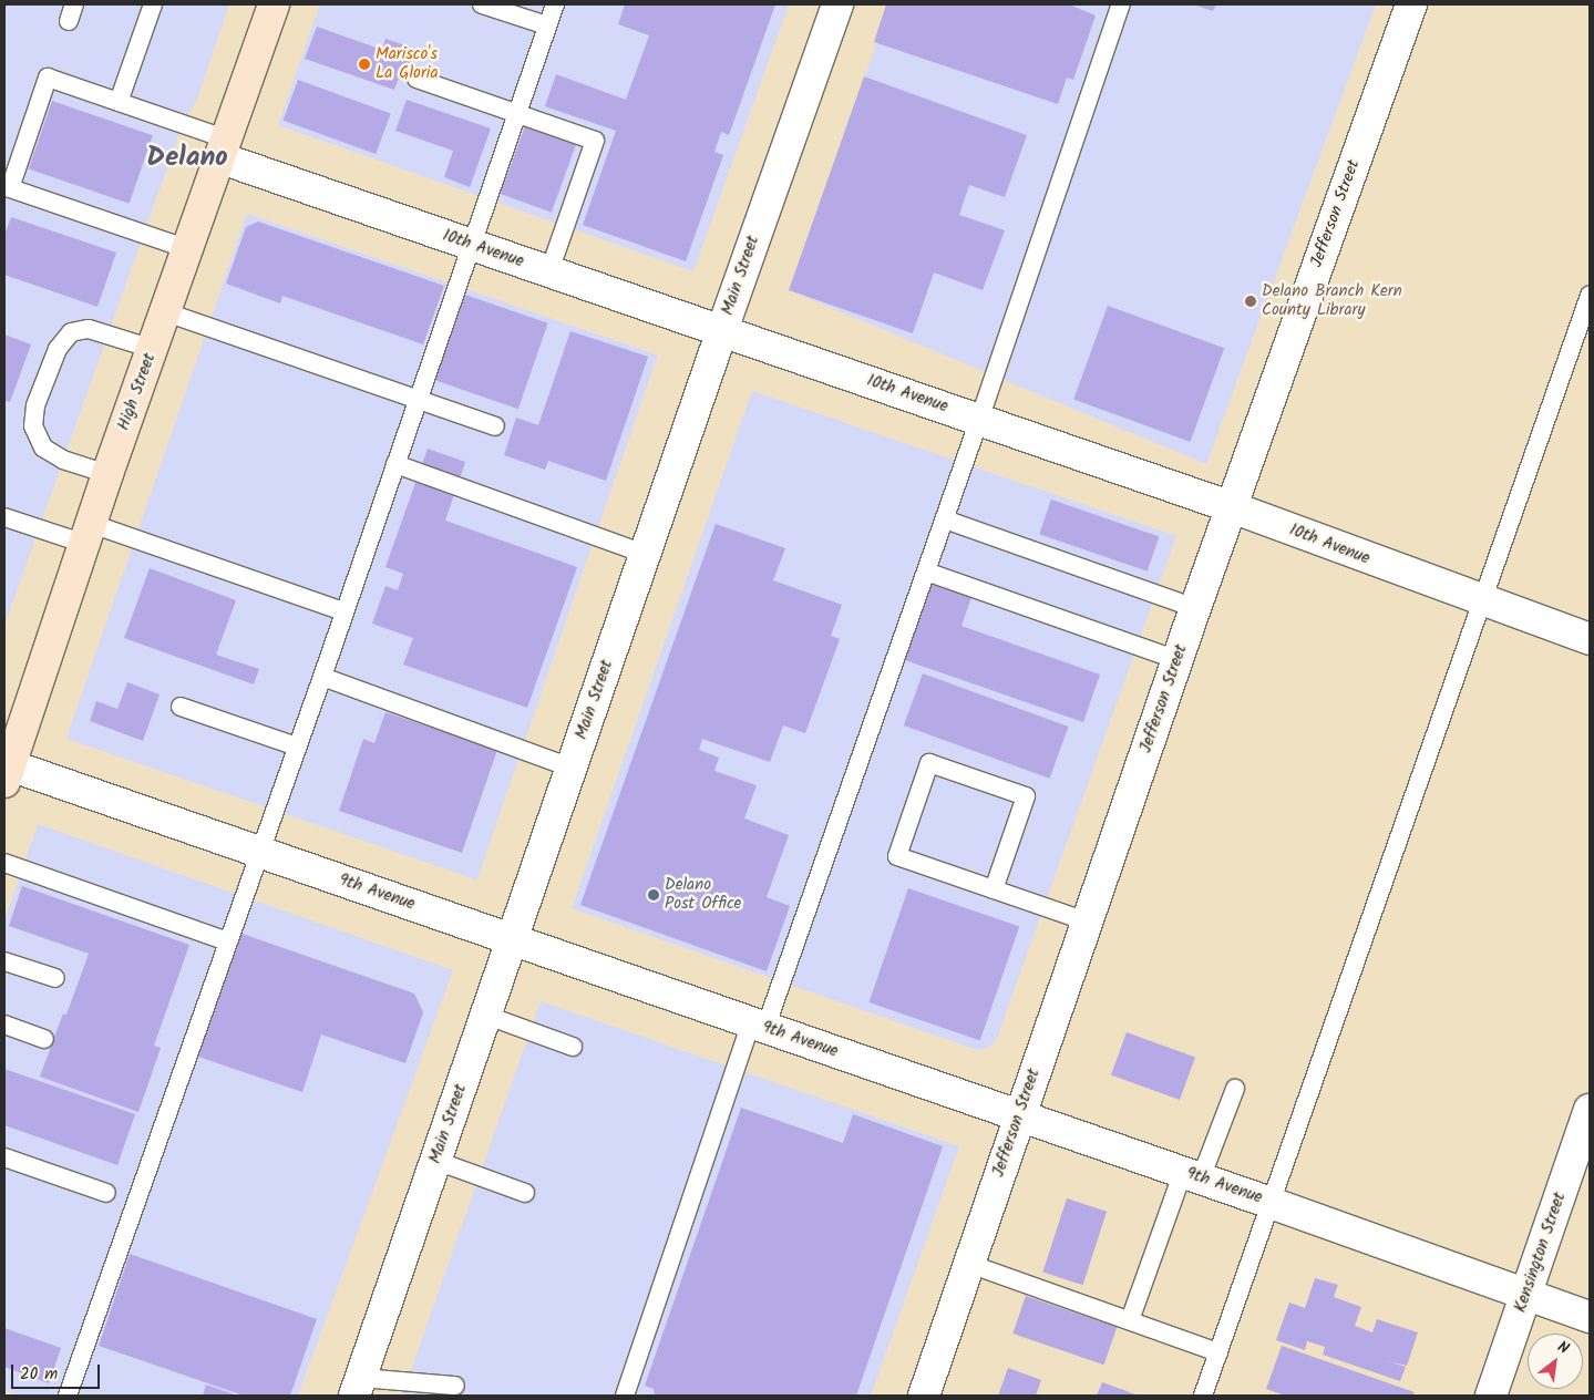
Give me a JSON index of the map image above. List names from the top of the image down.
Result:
{
  "streets": {
    "main road": ["High Street"],
    "street": [
      "Jefferson Street",
      "10th Avenue",
      "Main Street",
      "9th Avenue",
      "Kensington Street"
    ]
  },
  "crossings": [
    ["Jefferson Street", "10th Avenue"],
    ["Jefferson Street", "9th Avenue"],
    ["10th Avenue", "Main Street"],
    ["10th Avenue", "High Street"],
    ["Main Street", "9th Avenue"],
    ["High Street", "9th Avenue"],
    ["9th Avenue", "Kensington Street"]
  ],
  "districts": ["Delano"],
  "places": ["Marisco's La Gloria", "Delano Branch Kern County Library", "Delano Post Office"],
  "scale_bar": "20 m",
  "north": "top right"
}
